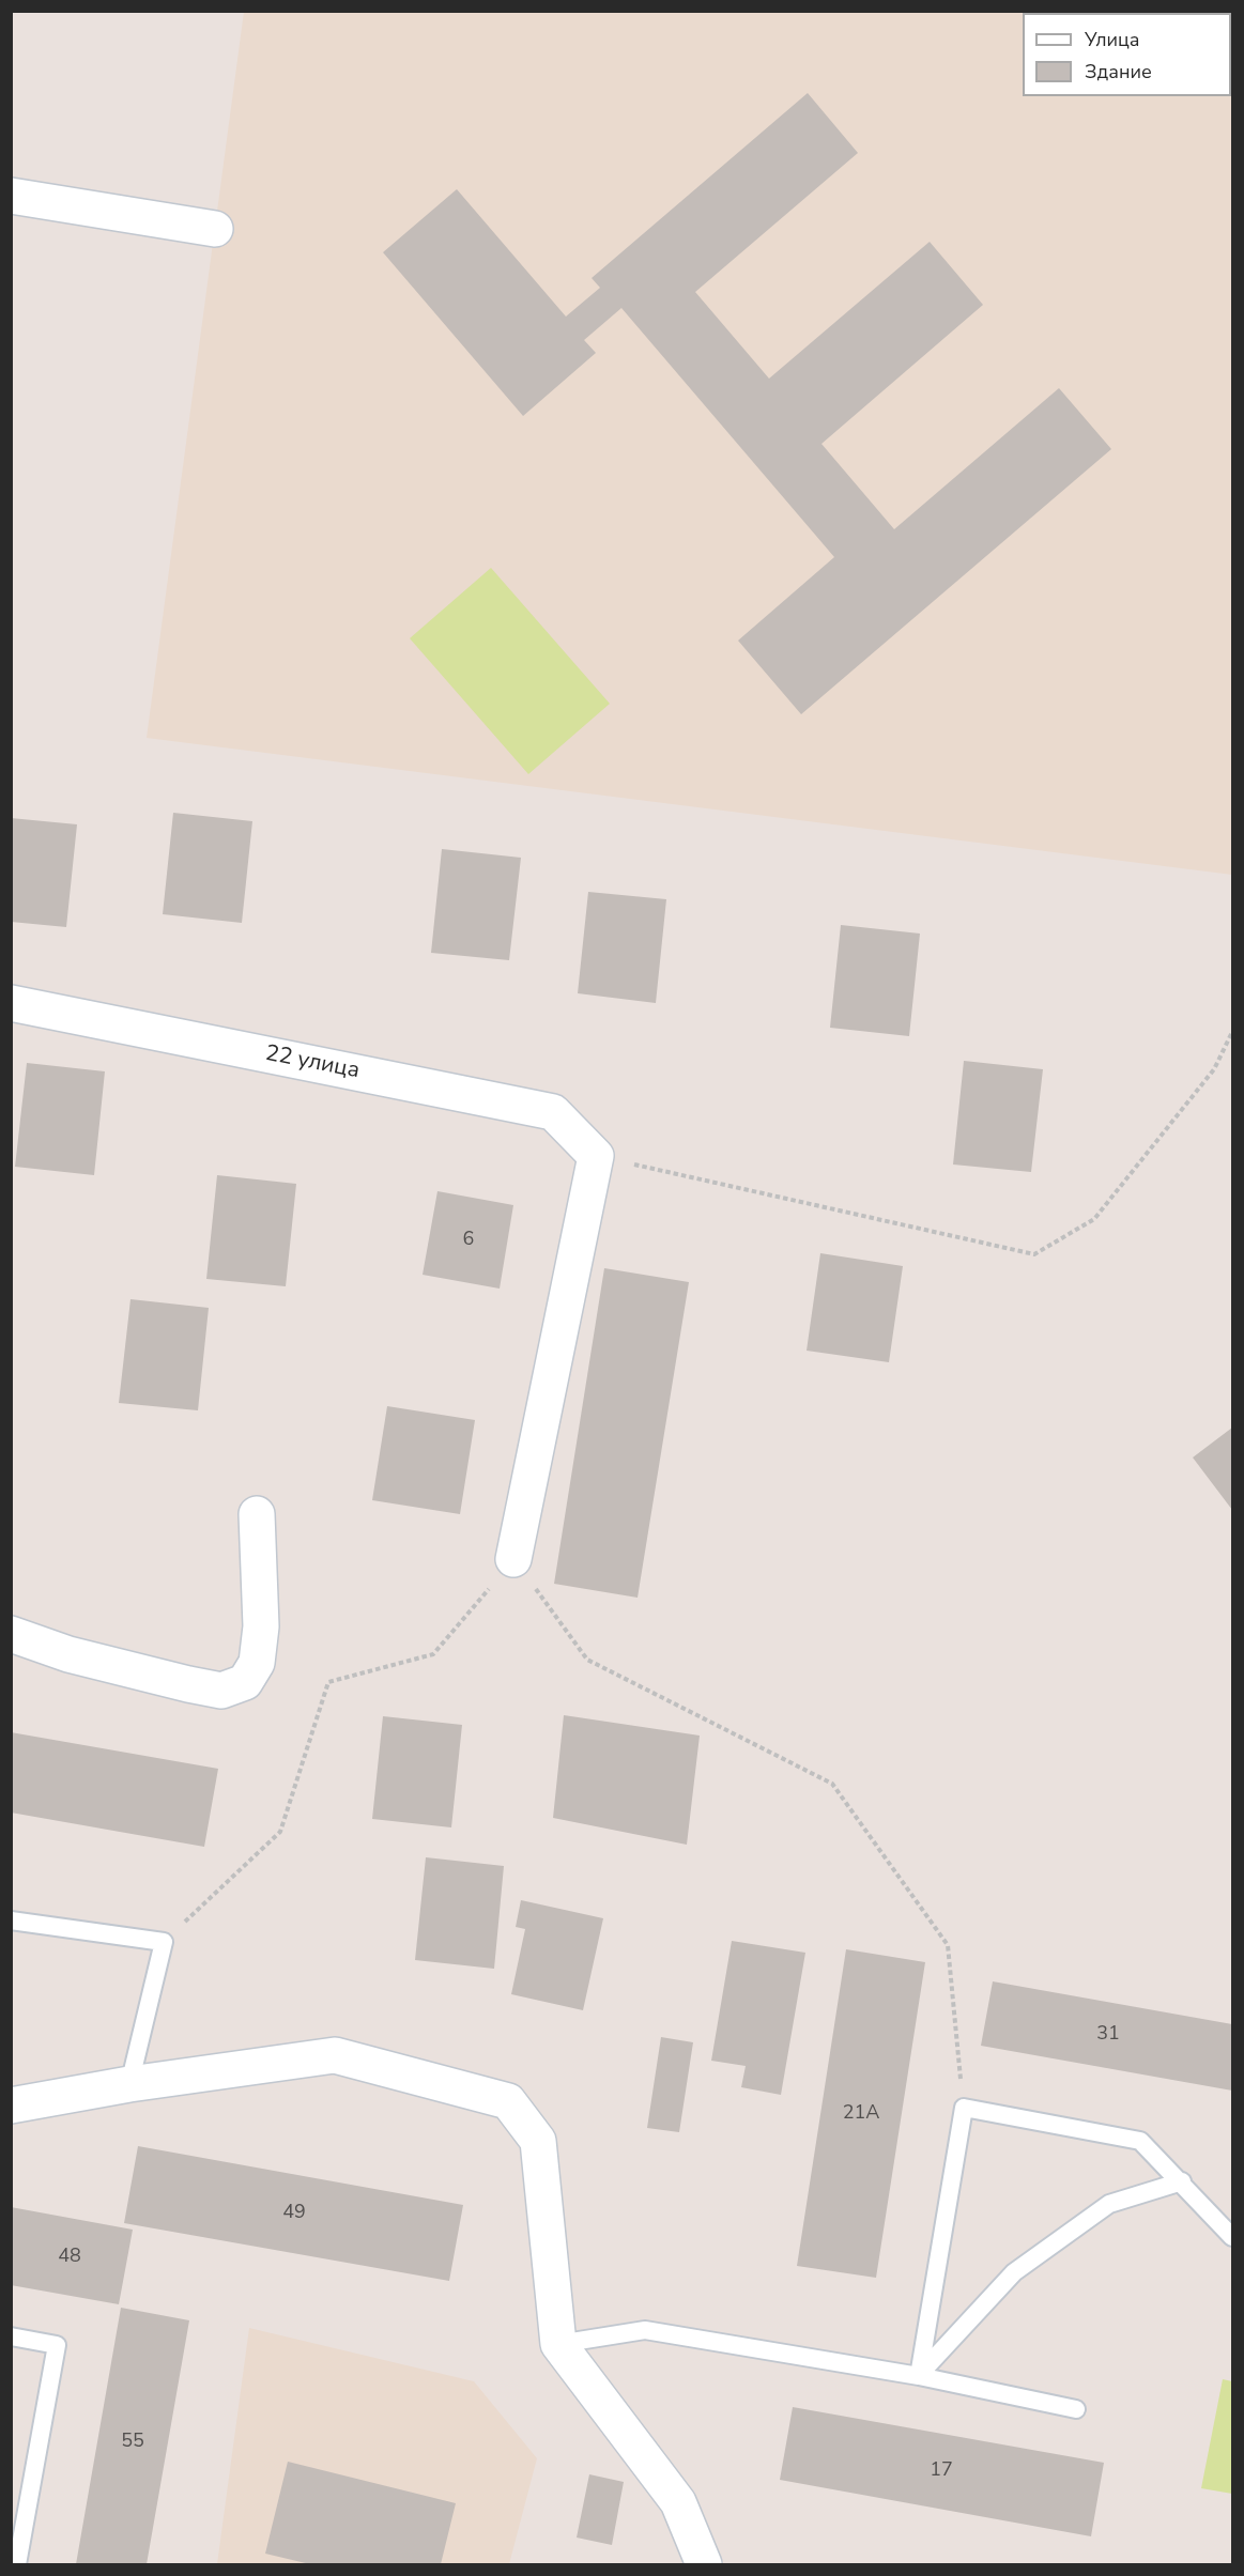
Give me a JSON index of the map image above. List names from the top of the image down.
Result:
{
  "streets": {
    "street": ["22 улица"]
  },
  "house_numbers": [
    "6",
    "31",
    "21А",
    "49",
    "48",
    "55",
    "17"
  ],
  "legend": ["Улица", "Здание"]
}
